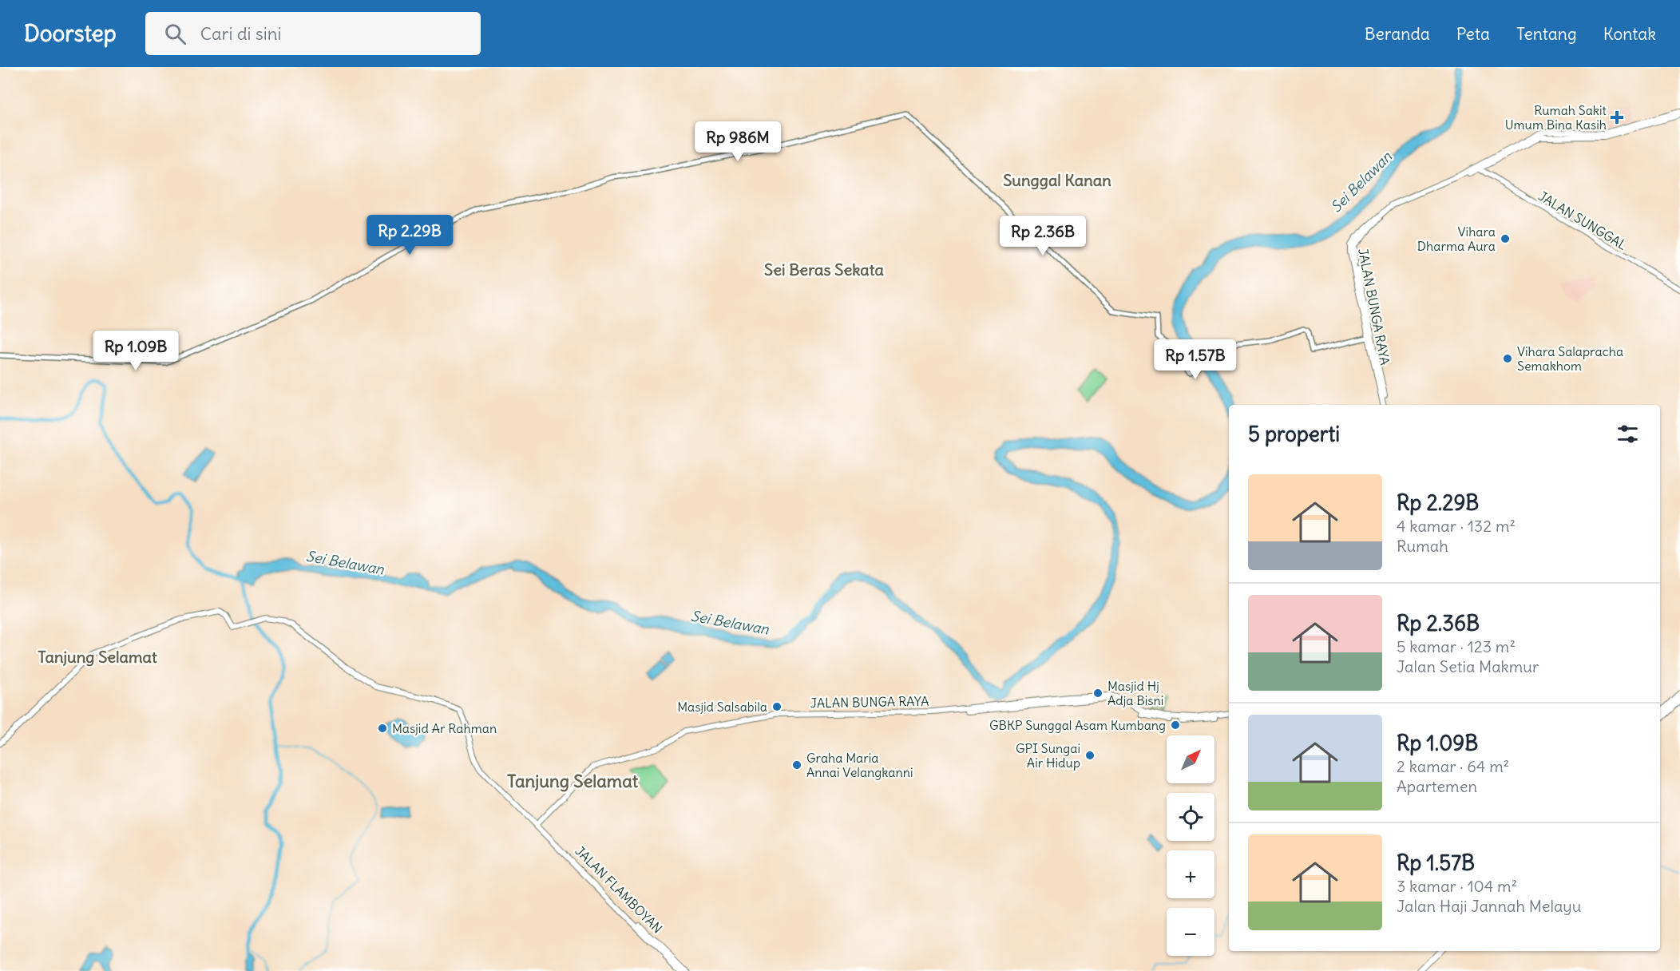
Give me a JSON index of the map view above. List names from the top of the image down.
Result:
{
  "streets": {
    "main road": ["JALAN SUNGGAL", "JALAN BUNGA RAYA", "JALAN FLAMBOYAN"]
  },
  "crossings": [
    ["JALAN SUNGGAL", "JALAN BUNGA RAYA"],
    ["JALAN BUNGA RAYA", "JALAN FLAMBOYAN"]
  ],
  "districts": [
    "Sunggal Kanan",
    "Sei Beras Sekata",
    "Tanjung Selamat",
    "Tanjung Selamat"
  ],
  "water": ["Sei Belawan"],
  "places": {
    "health": ["Rumah Sakit Umum Bina Kasih"],
    "other": [
      "Vihara Dharma Aura",
      "Vihara Salapracha Semakhom",
      "Masjid Hj Adja Bisni",
      "Masjid Salsabila",
      "GBKP Sunggal Asam Kumbang",
      "Masjid Ar Rahman",
      "GPI Sungai Air Hidup",
      "Graha Maria Annai Velangkanni"
    ]
  },
  "north": "top right",
  "page": {
    "header": "Doorstep",
    "search": "Cari di sini",
    "nav": [
      "Beranda",
      "Peta",
      "Tentang",
      "Kontak"
    ],
    "price": [
      "Rp 986M",
      "Rp 2.29B",
      "Rp 2.36B",
      "Rp 1.09B",
      "Rp 1.57B"
    ],
    "heading": "5 properti",
    "list": [
      {
        "name": "Rp 2.29B",
        "note": "4 kamar · 132 m² · Rumah"
      },
      {
        "name": "Rp 2.36B",
        "note": "5 kamar · 123 m² · Jalan Setia Makmur"
      },
      {
        "name": "Rp 1.09B",
        "note": "2 kamar · 64 m² · Apartemen"
      },
      {
        "name": "Rp 1.57B",
        "note": "3 kamar · 104 m² · Jalan Haji Jannah Melayu"
      }
    ],
    "map_buttons": ["+", "−"]
  }
}
